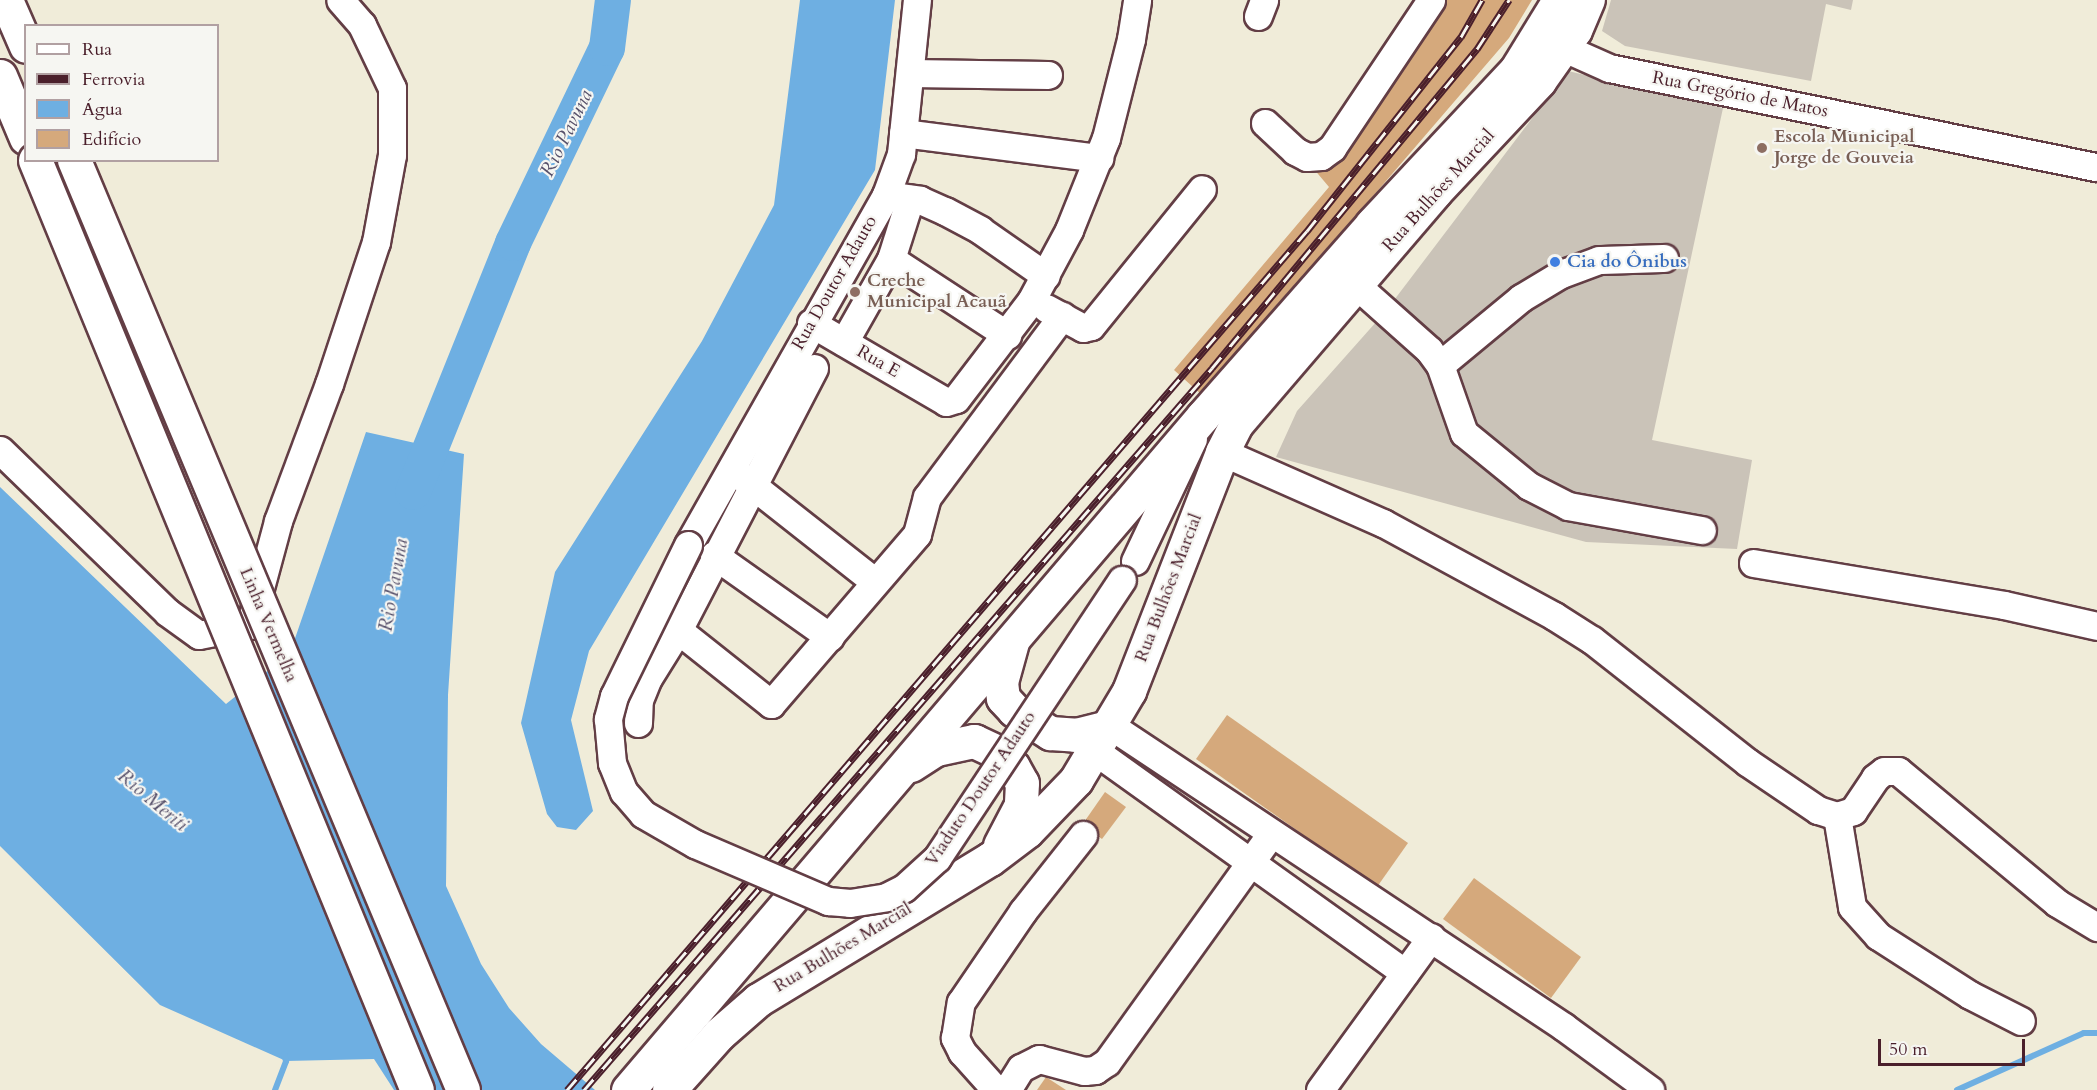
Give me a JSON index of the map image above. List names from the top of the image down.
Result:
{
  "streets": {
    "main road": ["Rua Bulhões Marcial", "Linha Vermelha"],
    "street": [
      "Rua Gregório de Matos",
      "Rua Doutor Adauto",
      "Rua E",
      "Viaduto Doutor Adauto"
    ]
  },
  "crossings": [
    ["Rua Gregório de Matos", "Rua Bulhões Marcial"],
    ["Rua Bulhões Marcial", "Viaduto Doutor Adauto"],
    ["Rua Doutor Adauto", "Rua E"],
    ["Rua Doutor Adauto", "Viaduto Doutor Adauto"]
  ],
  "water": ["Rio Pavuna", "Rio Meriti"],
  "places": ["Escola Municipal Jorge de Gouveia", "Cia do Ônibus", "Creche Municipal Acauã"],
  "legend": [
    "Rua",
    "Ferrovia",
    "Água",
    "Edifício"
  ],
  "scale_bar": "50 m"
}
